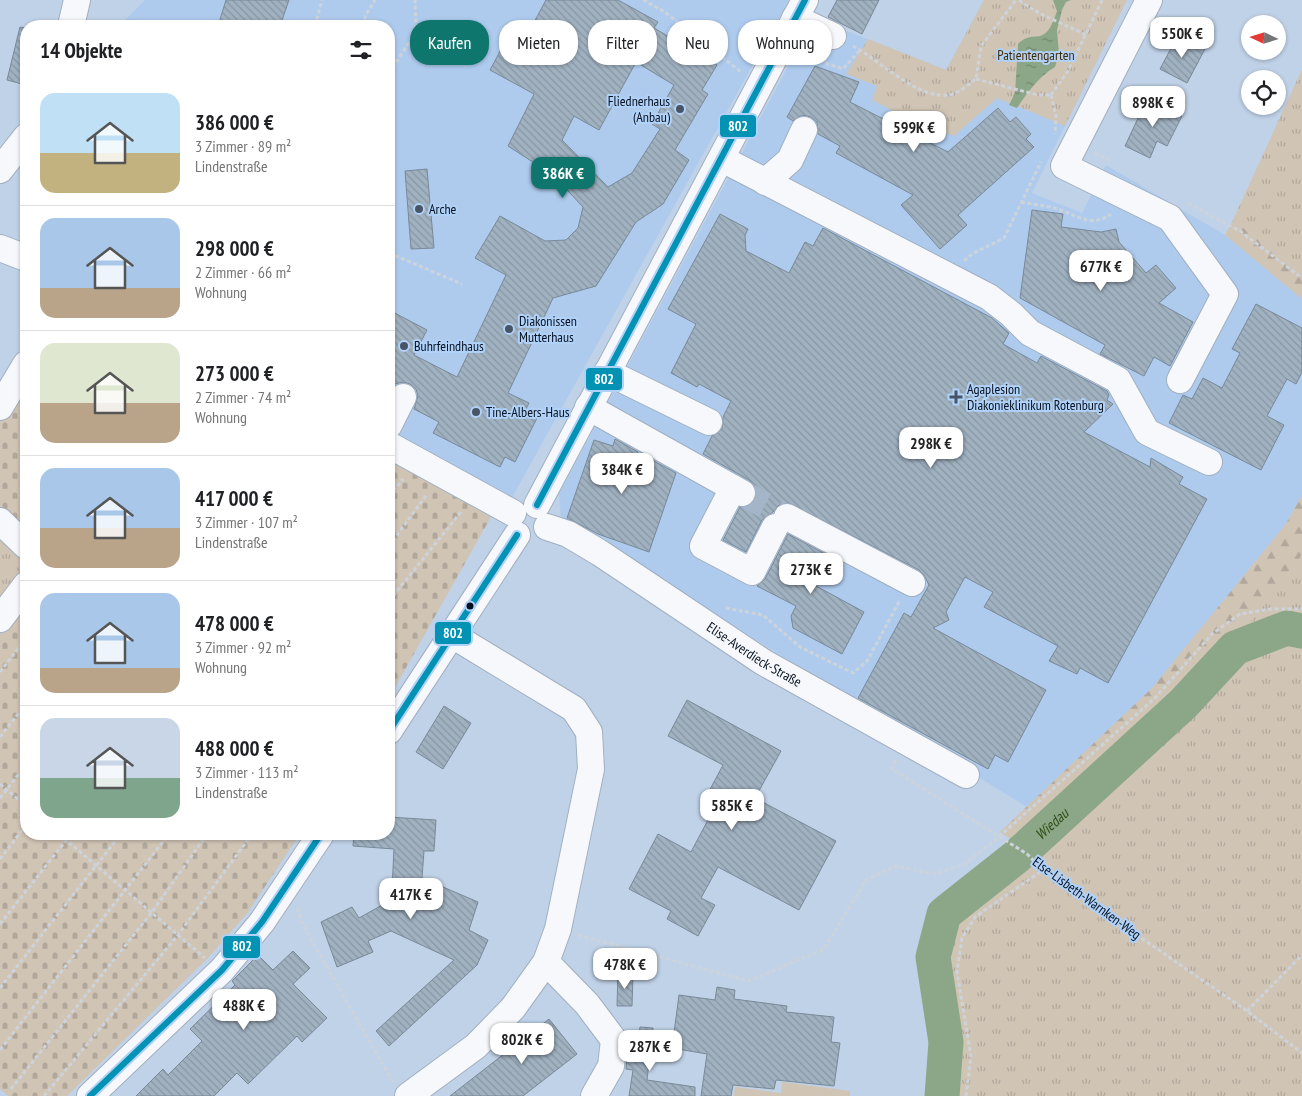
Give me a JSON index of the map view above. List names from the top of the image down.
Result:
{
  "streets": {
    "street": ["Elise-Averdieck-Straße"],
    "path": ["Else-Lisbeth-Warnken-Weg"]
  },
  "crossings": [
    ["Elise-Averdieck-Straße", "Else-Lisbeth-Warnken-Weg"]
  ],
  "water": ["Wiedau"],
  "parks": ["Patientengarten"],
  "places": {
    "other": [
      "Fliednerhaus (Anbau)",
      "Arche",
      "Diakonissen Mutterhaus",
      "Buhrfeindhaus",
      "Tine-Albers-Haus"
    ],
    "health": ["Agaplesion Diakonieklinikum Rotenburg"]
  },
  "lines": ["transit line 802"],
  "north": "left",
  "page": {
    "price": [
      "550K €",
      "898K €",
      "599K €",
      "386K €",
      "677K €",
      "298K €",
      "384K €",
      "273K €",
      "585K €",
      "417K €",
      "478K €",
      "488K €",
      "802K €",
      "287K €"
    ],
    "chip": [
      "Kaufen",
      "Mieten",
      "Filter",
      "Neu",
      "Wohnung"
    ],
    "heading": "14 Objekte",
    "list": [
      {
        "name": "386 000 €",
        "note": "3 Zimmer · 89 m² · Lindenstraße"
      },
      {
        "name": "298 000 €",
        "note": "2 Zimmer · 66 m² · Wohnung"
      },
      {
        "name": "273 000 €",
        "note": "2 Zimmer · 74 m² · Wohnung"
      },
      {
        "name": "417 000 €",
        "note": "3 Zimmer · 107 m² · Lindenstraße"
      },
      {
        "name": "478 000 €",
        "note": "3 Zimmer · 92 m² · Wohnung"
      },
      {
        "name": "488 000 €",
        "note": "3 Zimmer · 113 m² · Lindenstraße"
      }
    ]
  }
}
